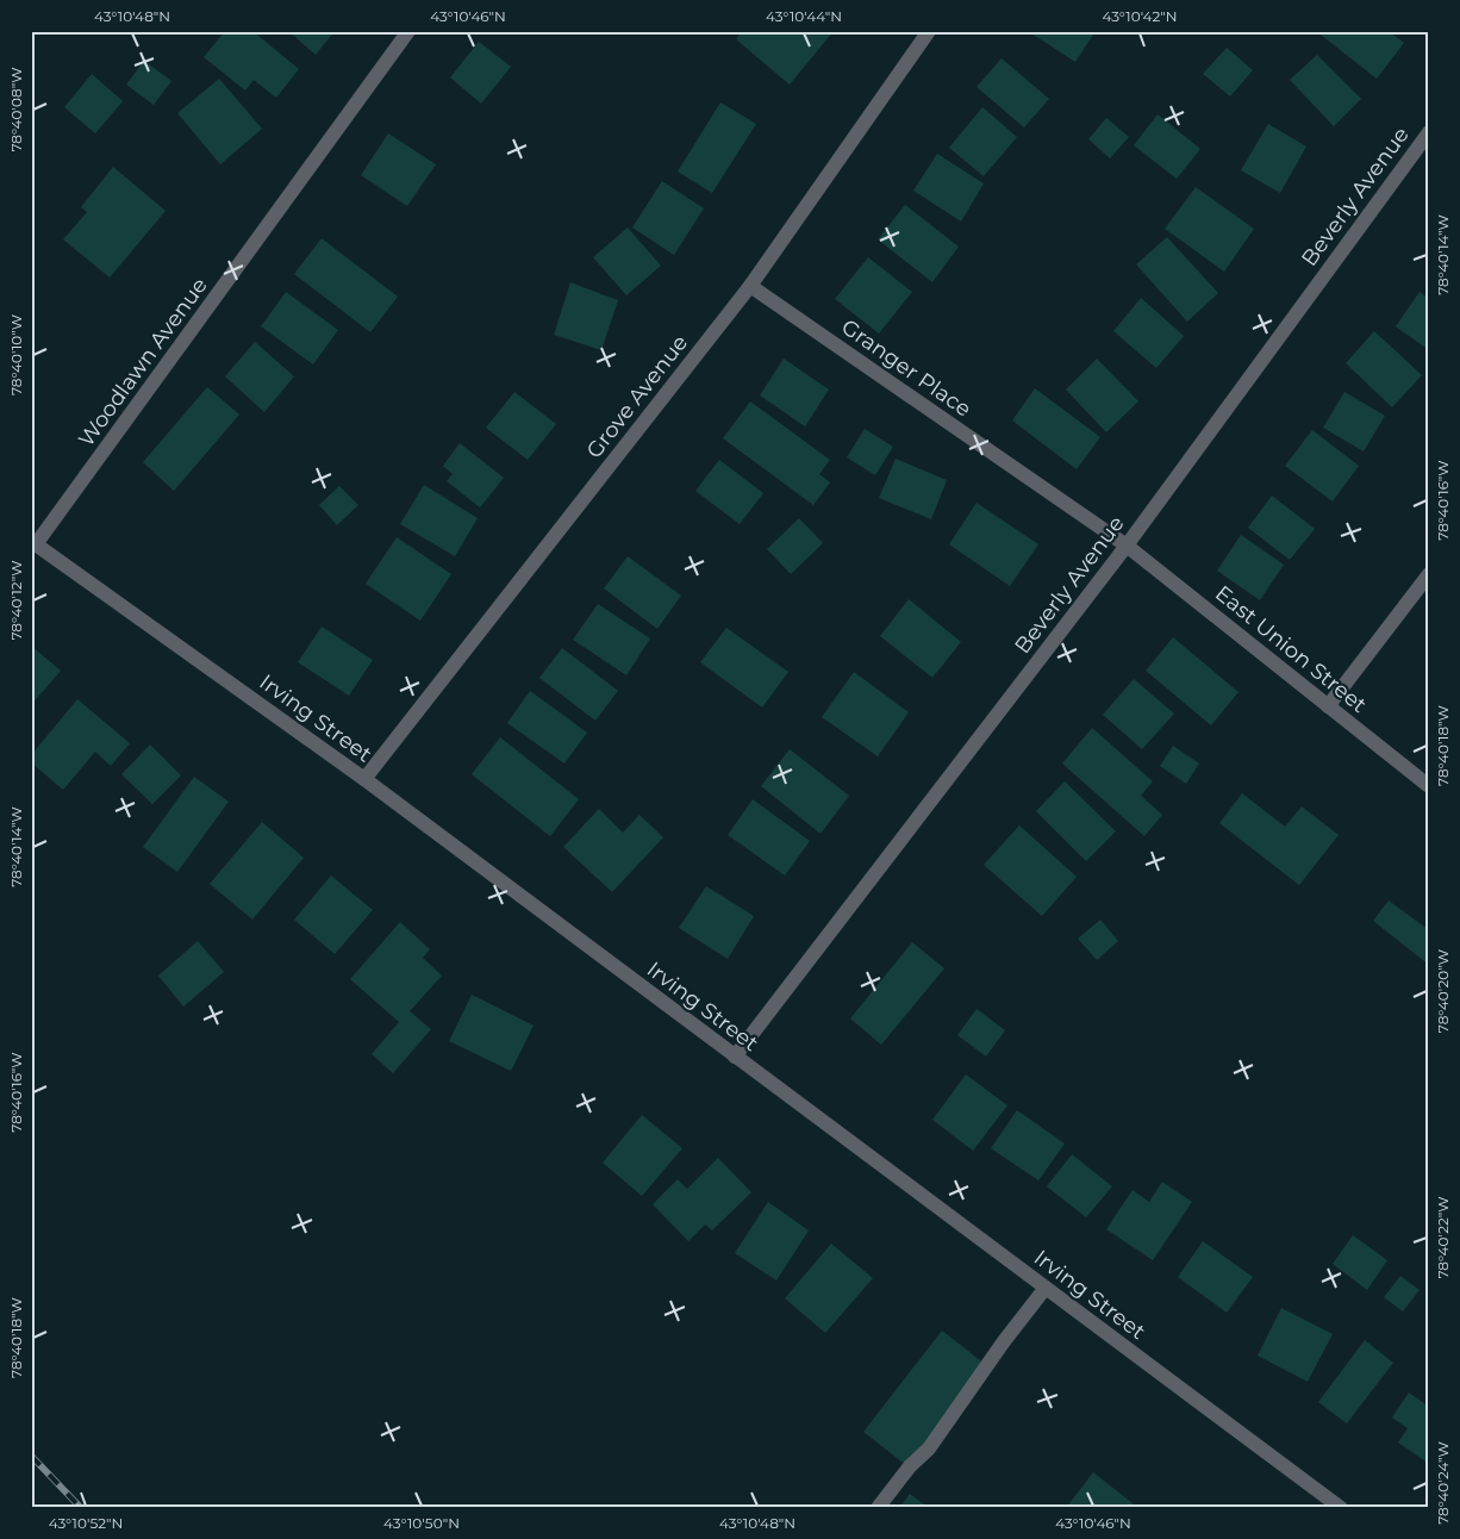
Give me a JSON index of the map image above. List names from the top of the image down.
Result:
{
  "streets": {
    "street": [
      "Beverly Avenue",
      "Woodlawn Avenue",
      "Granger Place",
      "Grove Avenue",
      "East Union Street",
      "Irving Street"
    ]
  },
  "crossings": [
    ["Beverly Avenue", "Granger Place"],
    ["Beverly Avenue", "East Union Street"],
    ["Beverly Avenue", "Irving Street"],
    ["Woodlawn Avenue", "Irving Street"],
    ["Granger Place", "Grove Avenue"],
    ["Granger Place", "East Union Street"],
    ["Grove Avenue", "Irving Street"]
  ],
  "coordinates": [
    "43°10'48\"N",
    "43°10'46\"N",
    "43°10'44\"N",
    "43°10'42\"N",
    "78°40'08\"W",
    "78°40'14\"W",
    "78°40'10\"W",
    "78°40'16\"W",
    "78°40'12\"W",
    "78°40'18\"W",
    "78°40'20\"W",
    "78°40'22\"W",
    "78°40'24\"W",
    "43°10'52\"N",
    "43°10'50\"N"
  ]
}
